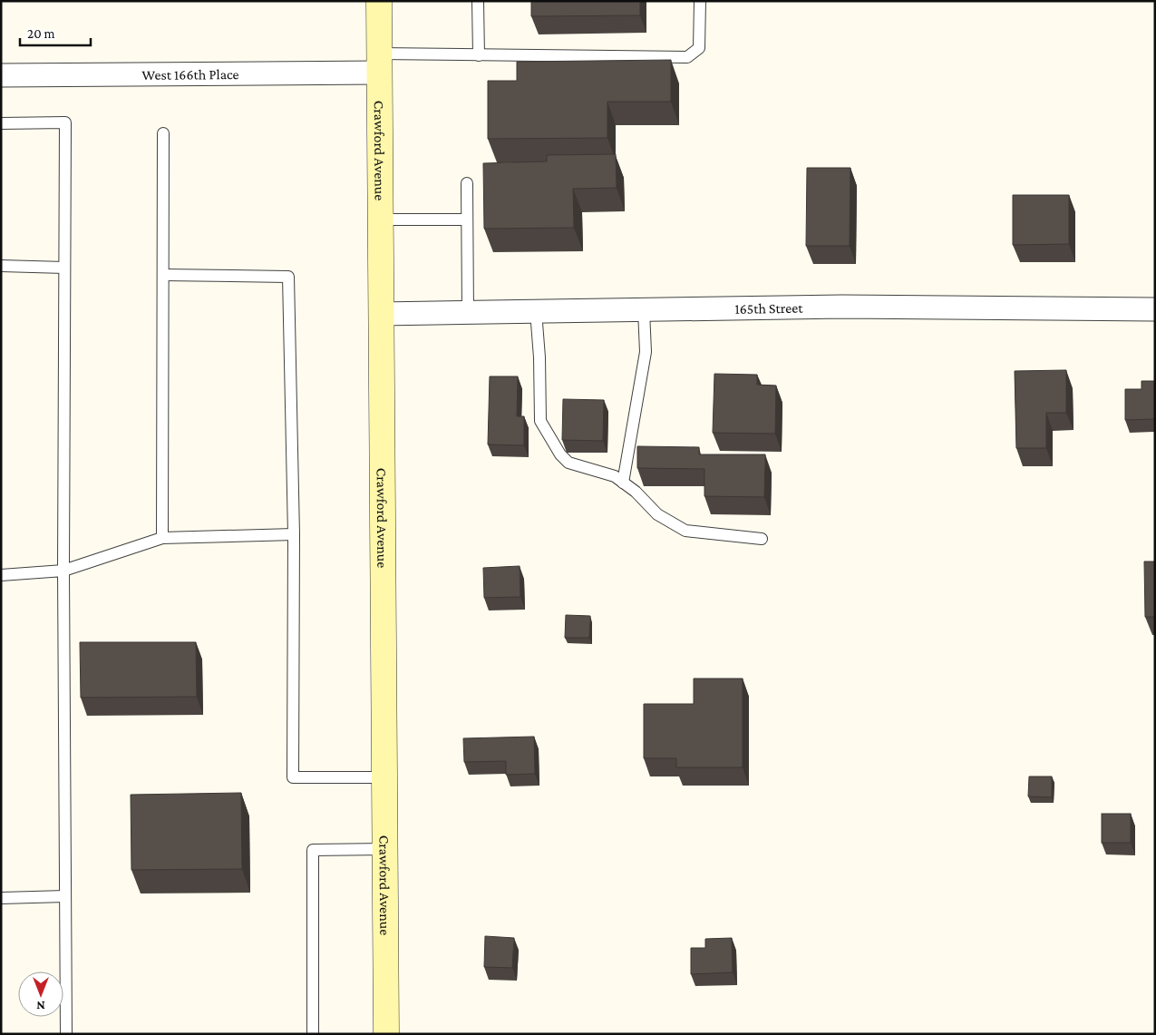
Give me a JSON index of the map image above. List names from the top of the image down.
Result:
{
  "streets": {
    "main road": ["Crawford Avenue"],
    "street": ["West 166th Place", "165th Street"]
  },
  "crossings": [
    ["West 166th Place", "Crawford Avenue"],
    ["Crawford Avenue", "165th Street"]
  ],
  "scale_bar": "20 m",
  "north": "bottom"
}
